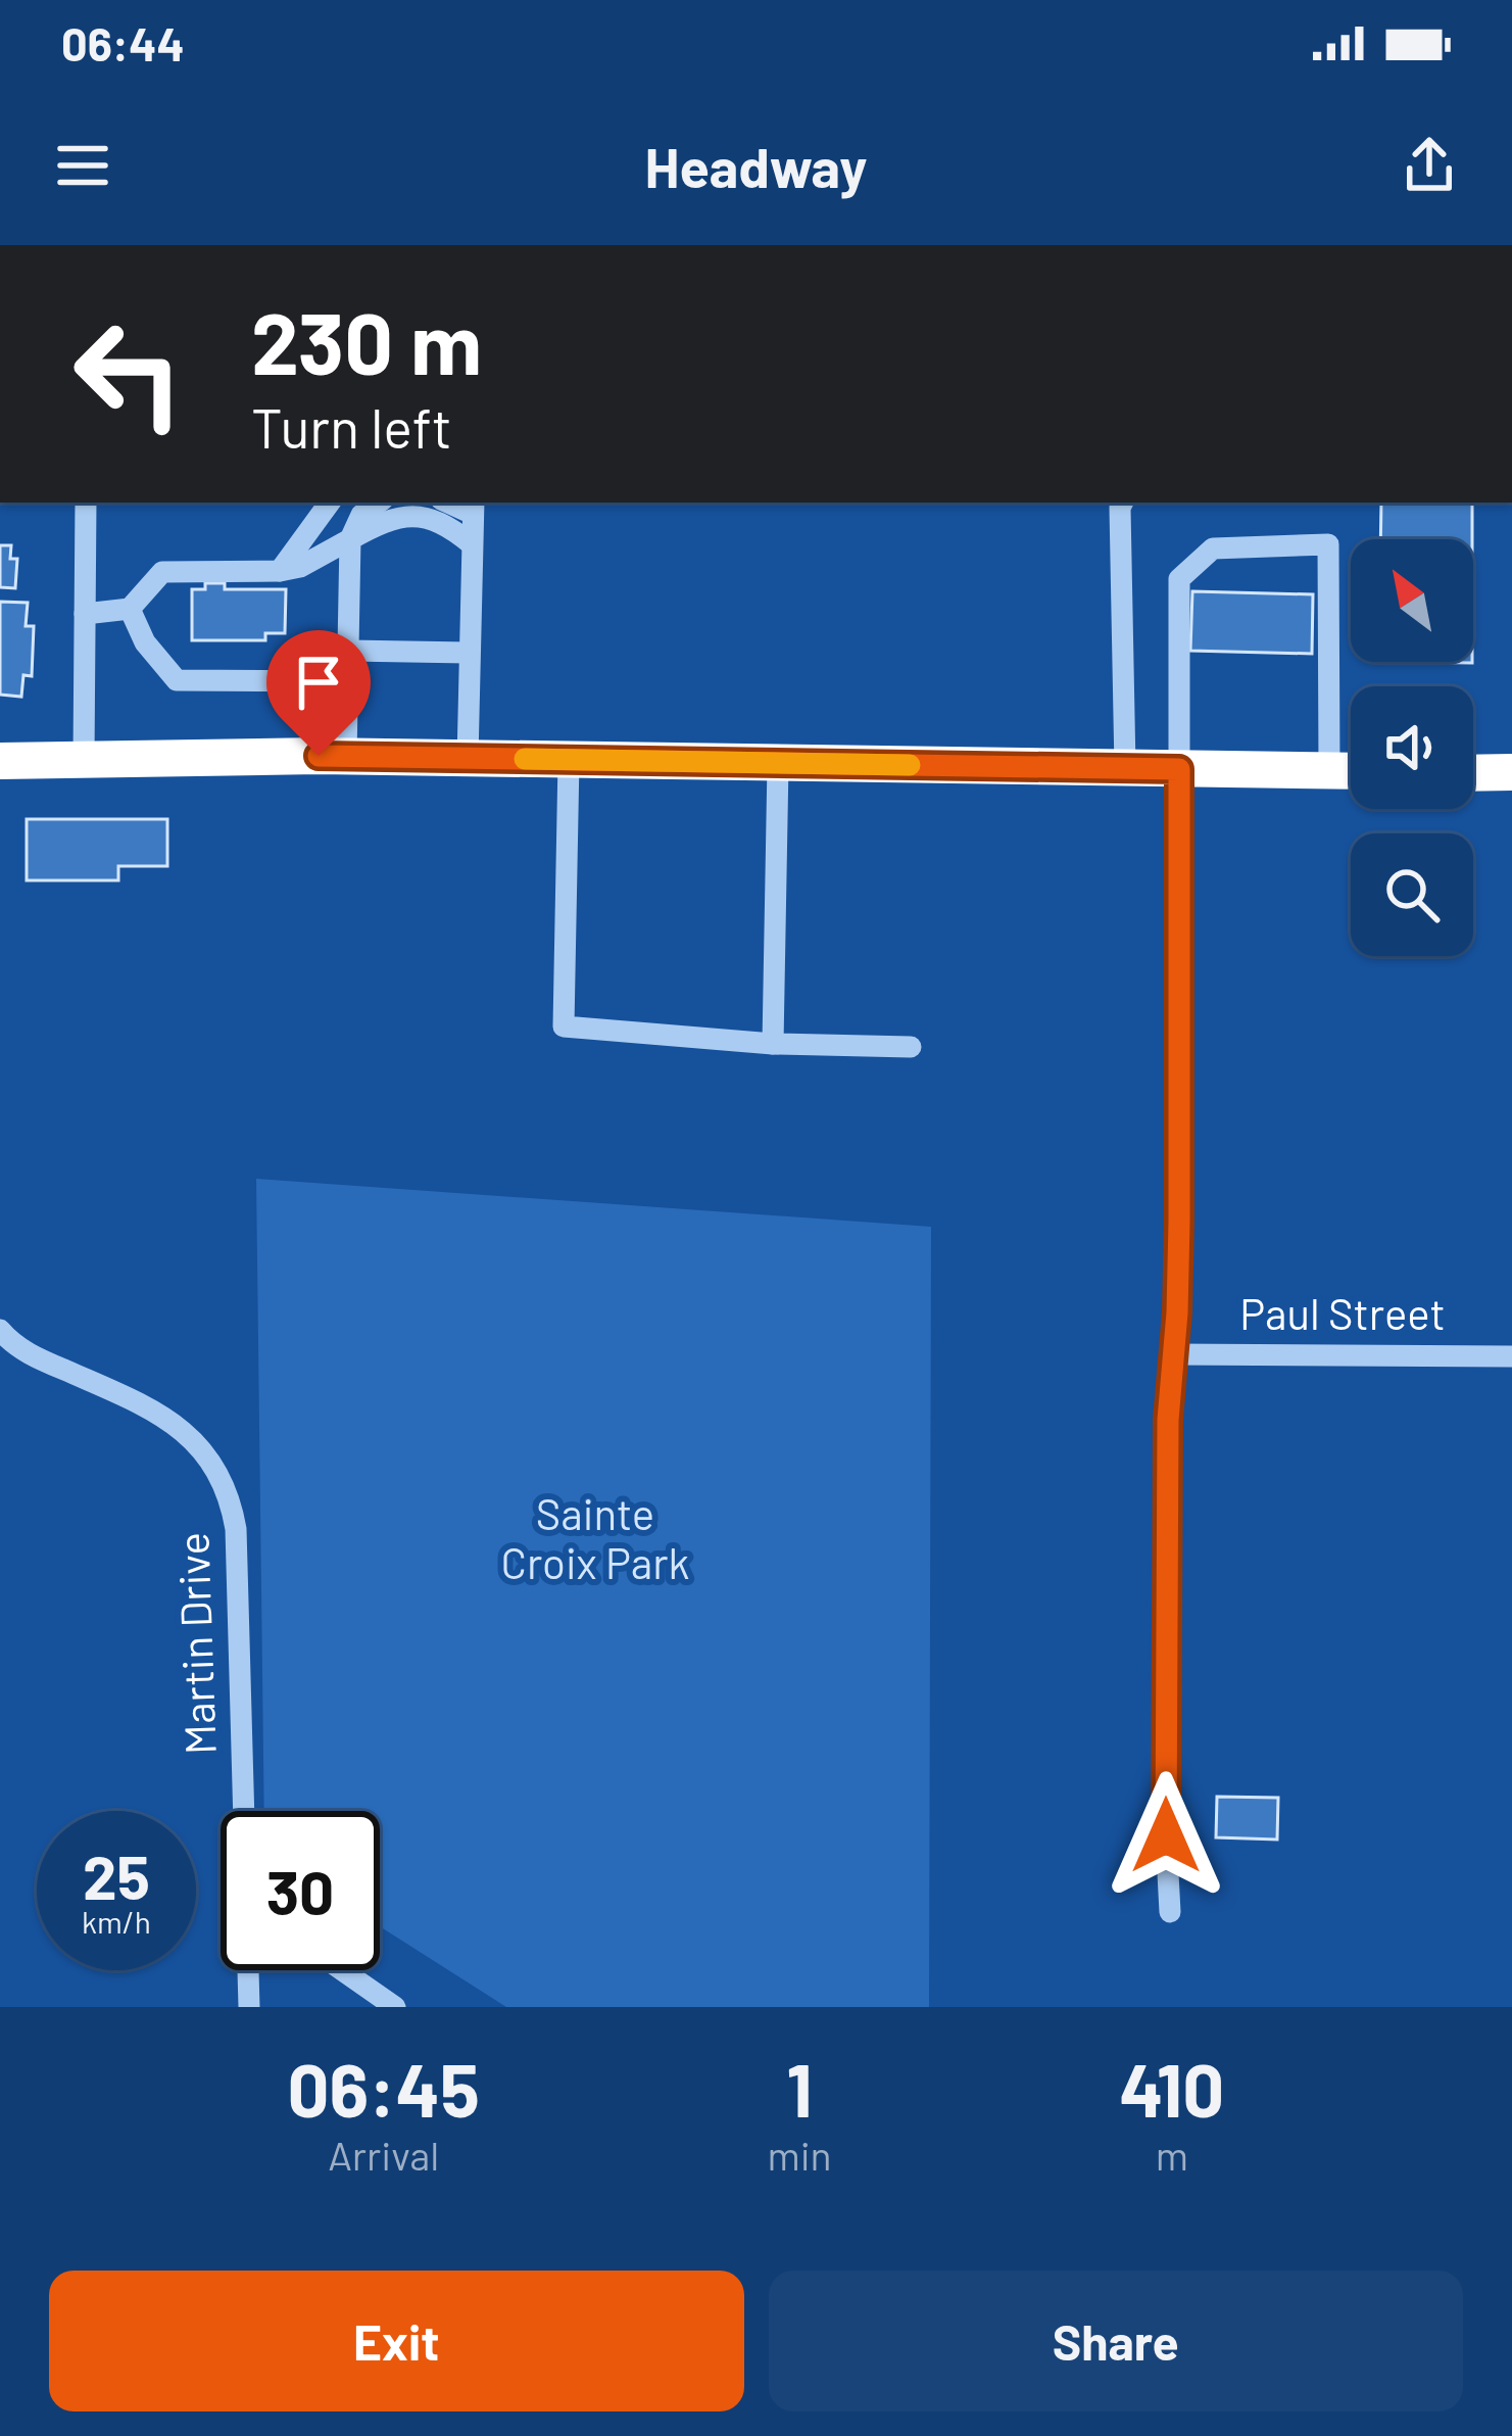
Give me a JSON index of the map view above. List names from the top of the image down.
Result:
{
  "streets": {
    "street": ["Paul Street", "Martin Drive"]
  },
  "parks": ["Sainte Croix Park"],
  "north": "top left",
  "page": {
    "status": "06:44",
    "header": "Headway",
    "turn": ["230 m", "Turn left"],
    "speed": "25 km/h",
    "limit": "30",
    "eta": [
      "06:45",
      "Arrival",
      "1",
      "min",
      "410",
      "m"
    ],
    "buttons": ["Exit", "Share"]
  }
}
